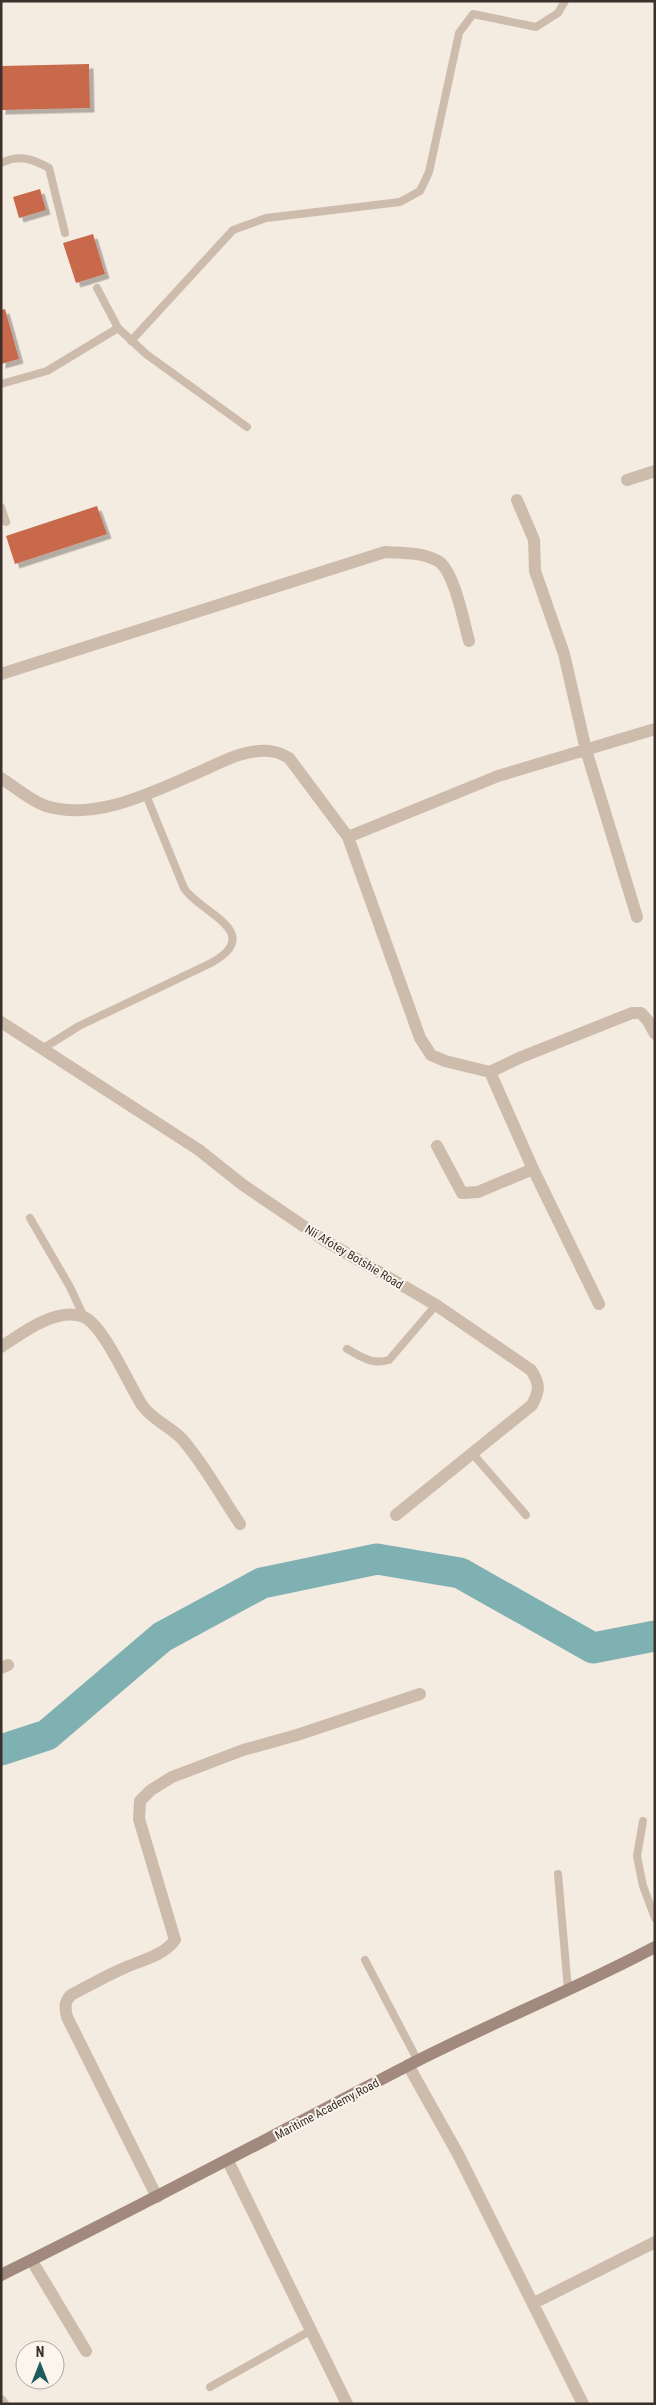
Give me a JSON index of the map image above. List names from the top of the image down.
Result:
{
  "streets": {
    "street": ["Nii Afotey Botshie Road", "Maritime Academy Road"]
  },
  "north": "top"
}
